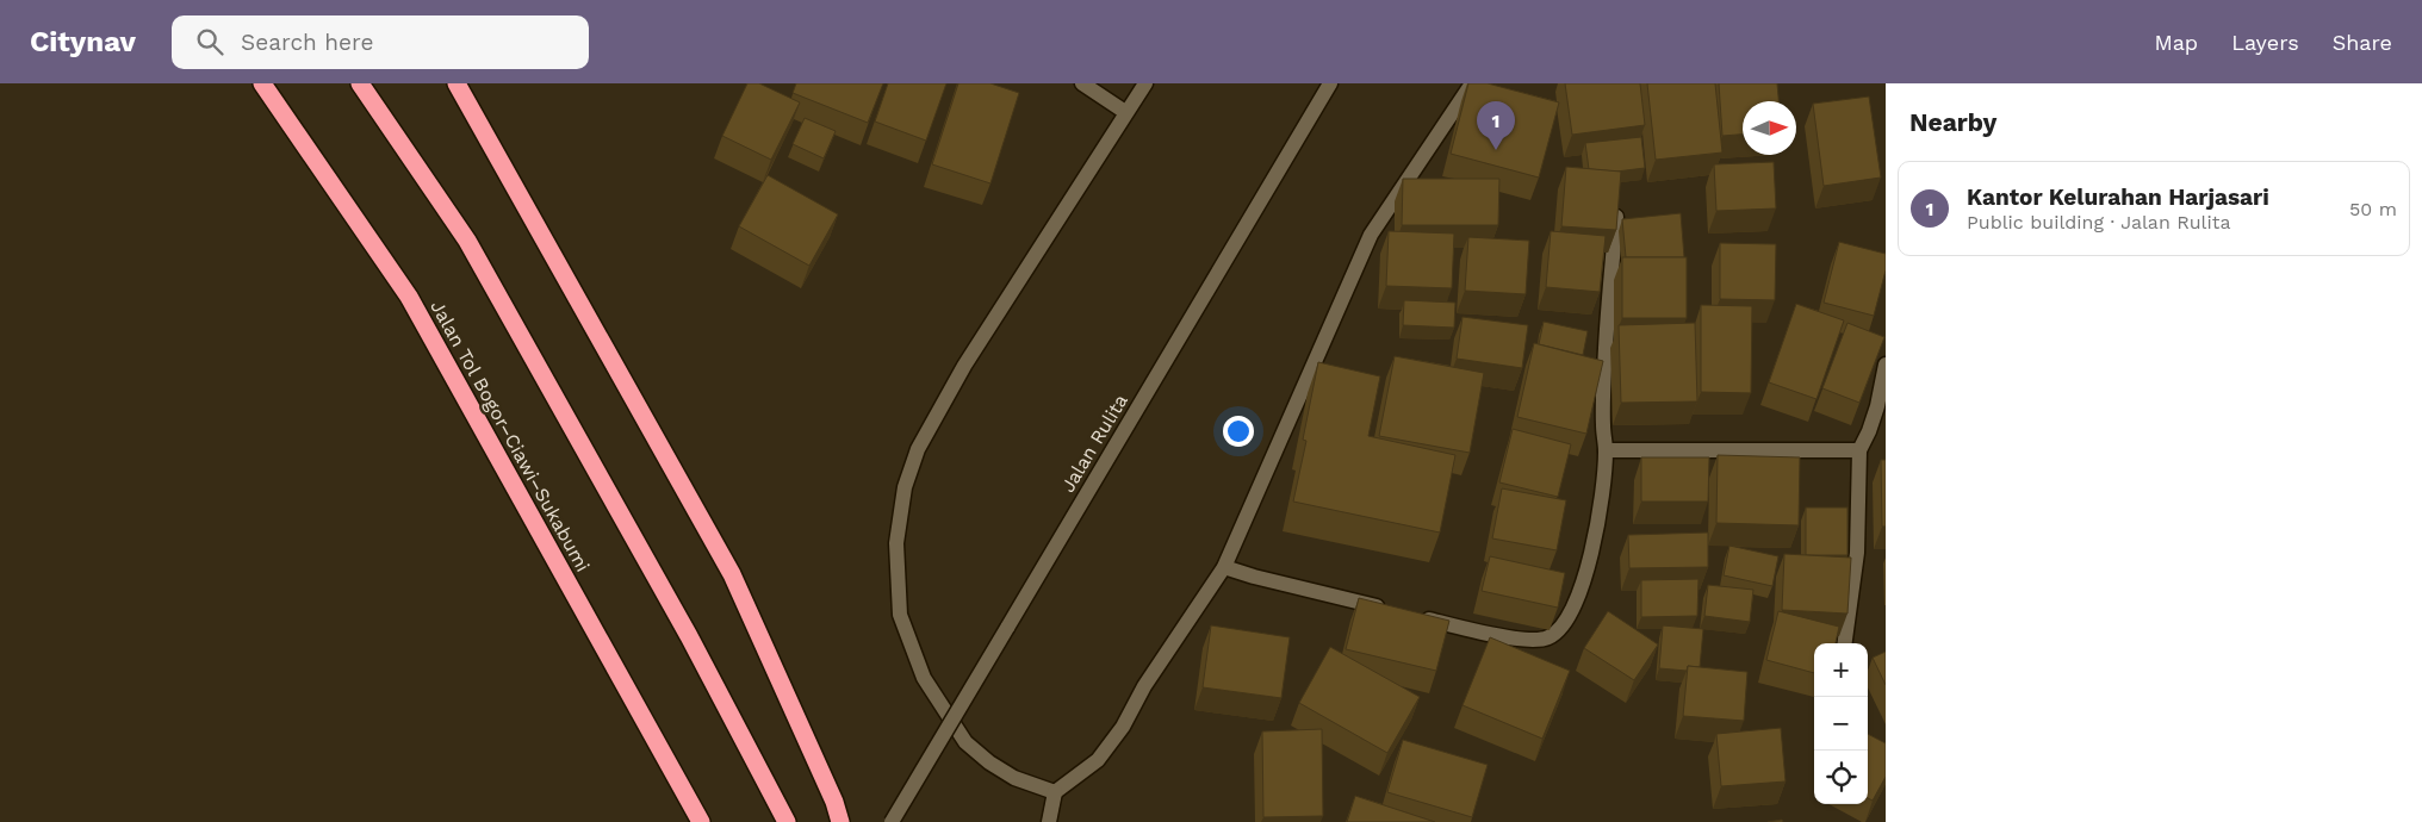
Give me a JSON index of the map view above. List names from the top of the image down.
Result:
{
  "streets": {
    "highway": ["Jalan Tol Bogor–Ciawi–Sukabumi"],
    "street": ["Jalan Rulita"]
  },
  "north": "right",
  "page": {
    "header": "Citynav",
    "search": "Search here",
    "nav": ["Map", "Layers", "Share"],
    "heading": "Nearby",
    "pins": "1",
    "list": [
      {
        "mark": "1",
        "name": "Kantor Kelurahan Harjasari",
        "note": "Public building · Jalan Rulita",
        "value": "50 m"
      }
    ],
    "map_buttons": ["+", "−"]
  }
}
